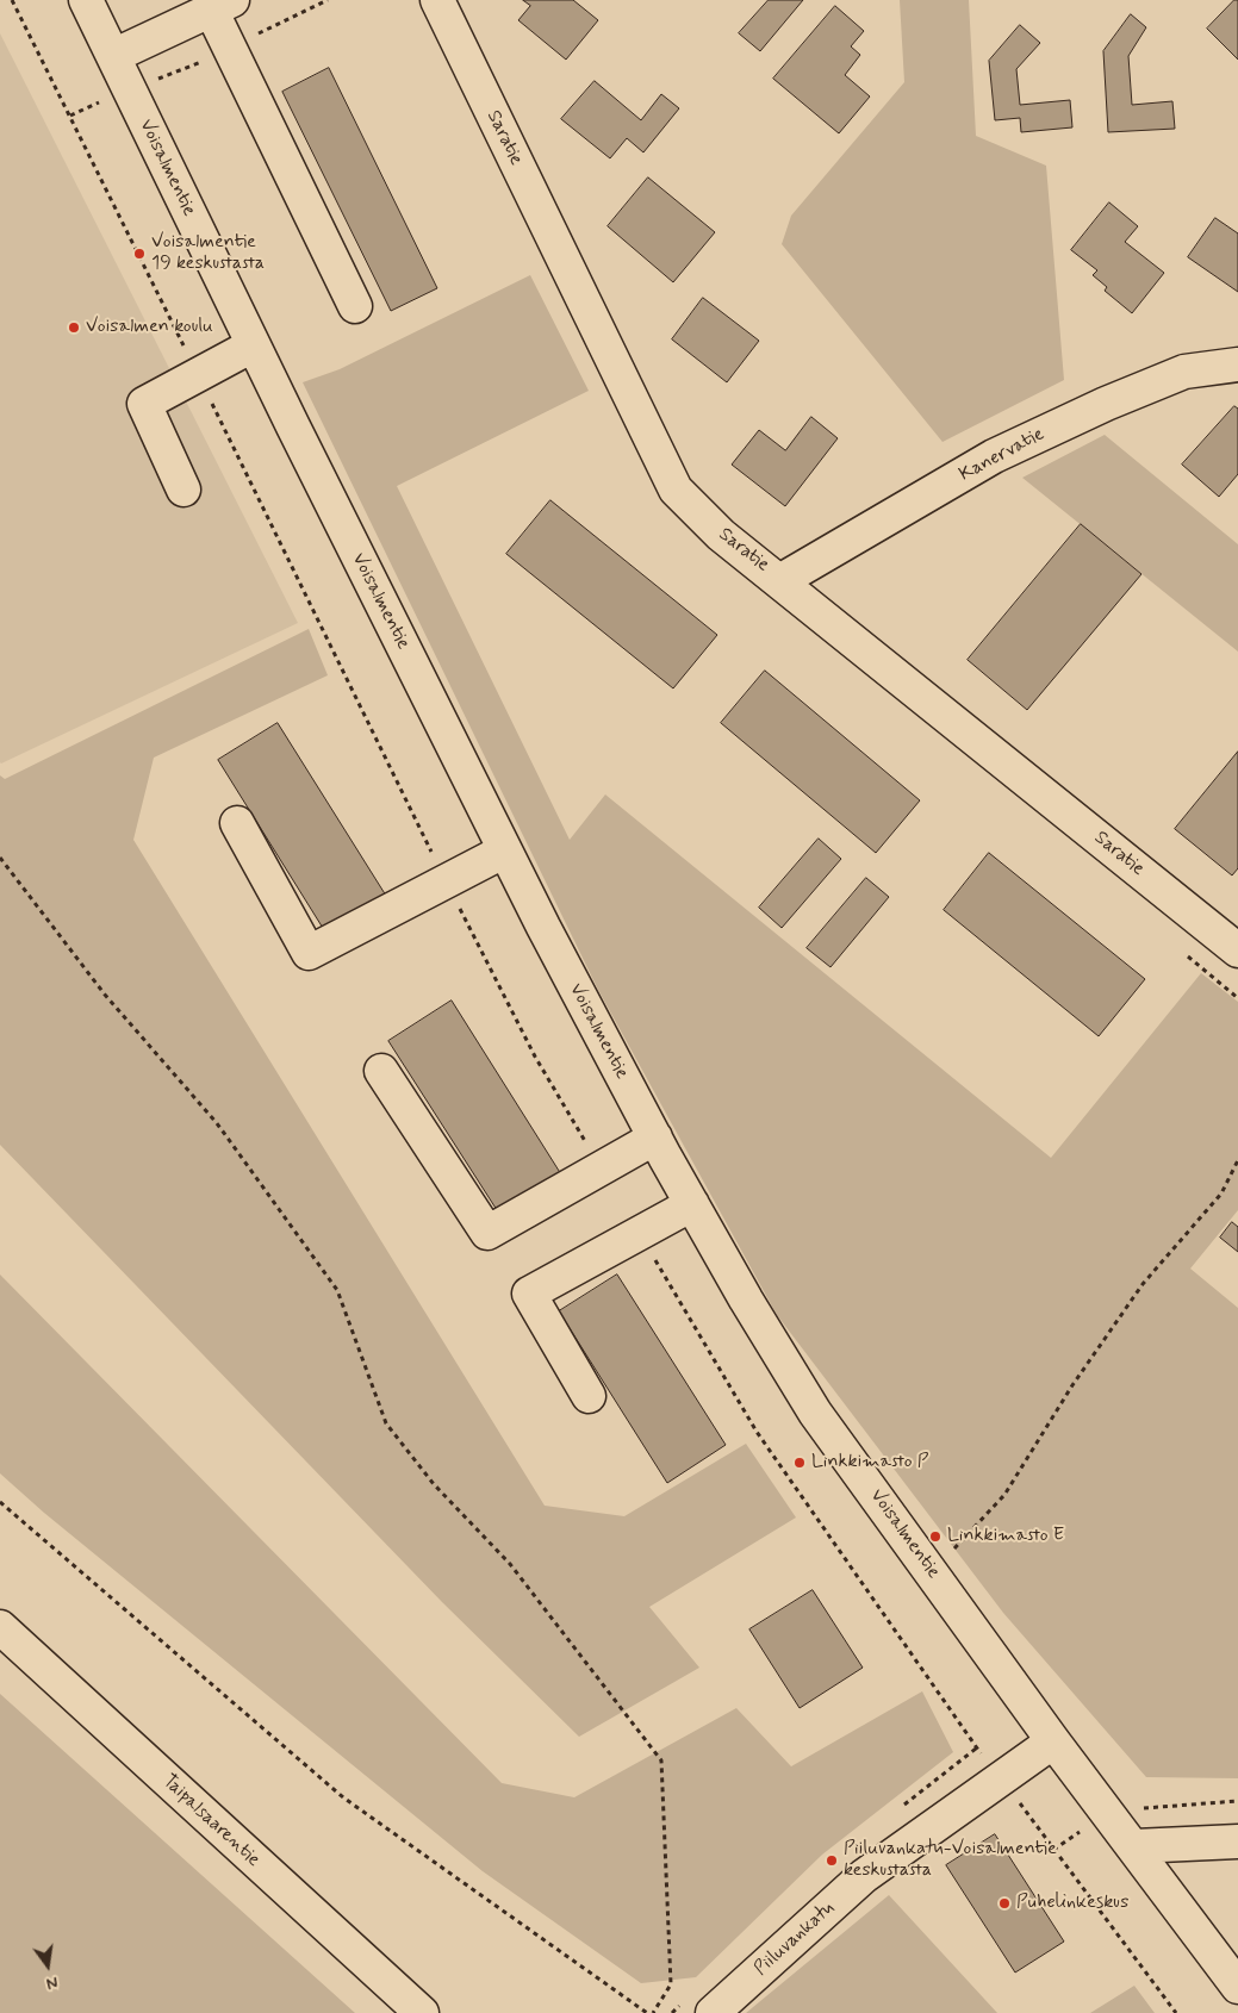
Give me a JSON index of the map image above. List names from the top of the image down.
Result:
{
  "streets": {
    "street": [
      "Saratie",
      "Voisalmentie",
      "Kanervatie",
      "Taipalsaarentie",
      "Piiluvankatu"
    ]
  },
  "crossings": [
    ["Saratie", "Kanervatie"],
    ["Voisalmentie", "Piiluvankatu"]
  ],
  "places": [
    "Voisalmentie 19 keskustasta",
    "Voisalmen koulu",
    "Linkkimasto P",
    "Linkkimasto E",
    "Piiluvankatu-Voisalmentie keskustasta",
    "Puhelinkeskus"
  ],
  "north": "bottom"
}
